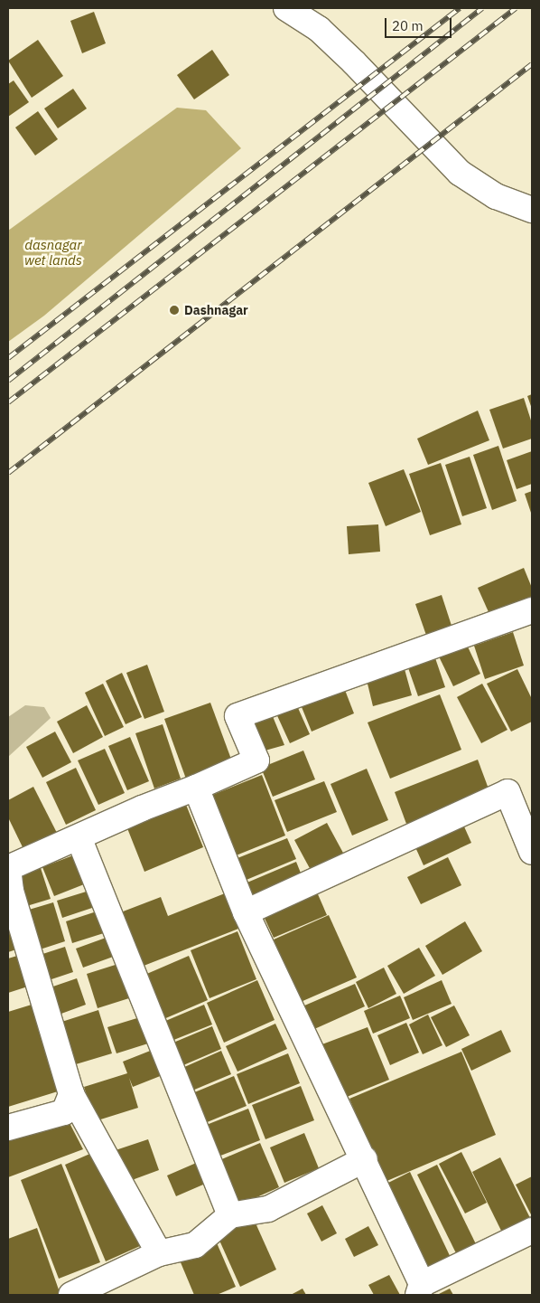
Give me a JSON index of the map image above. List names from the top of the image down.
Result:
{
  "water": ["dasnagar wet lands"],
  "places": ["Dashnagar"],
  "scale_bar": "20 m"
}
